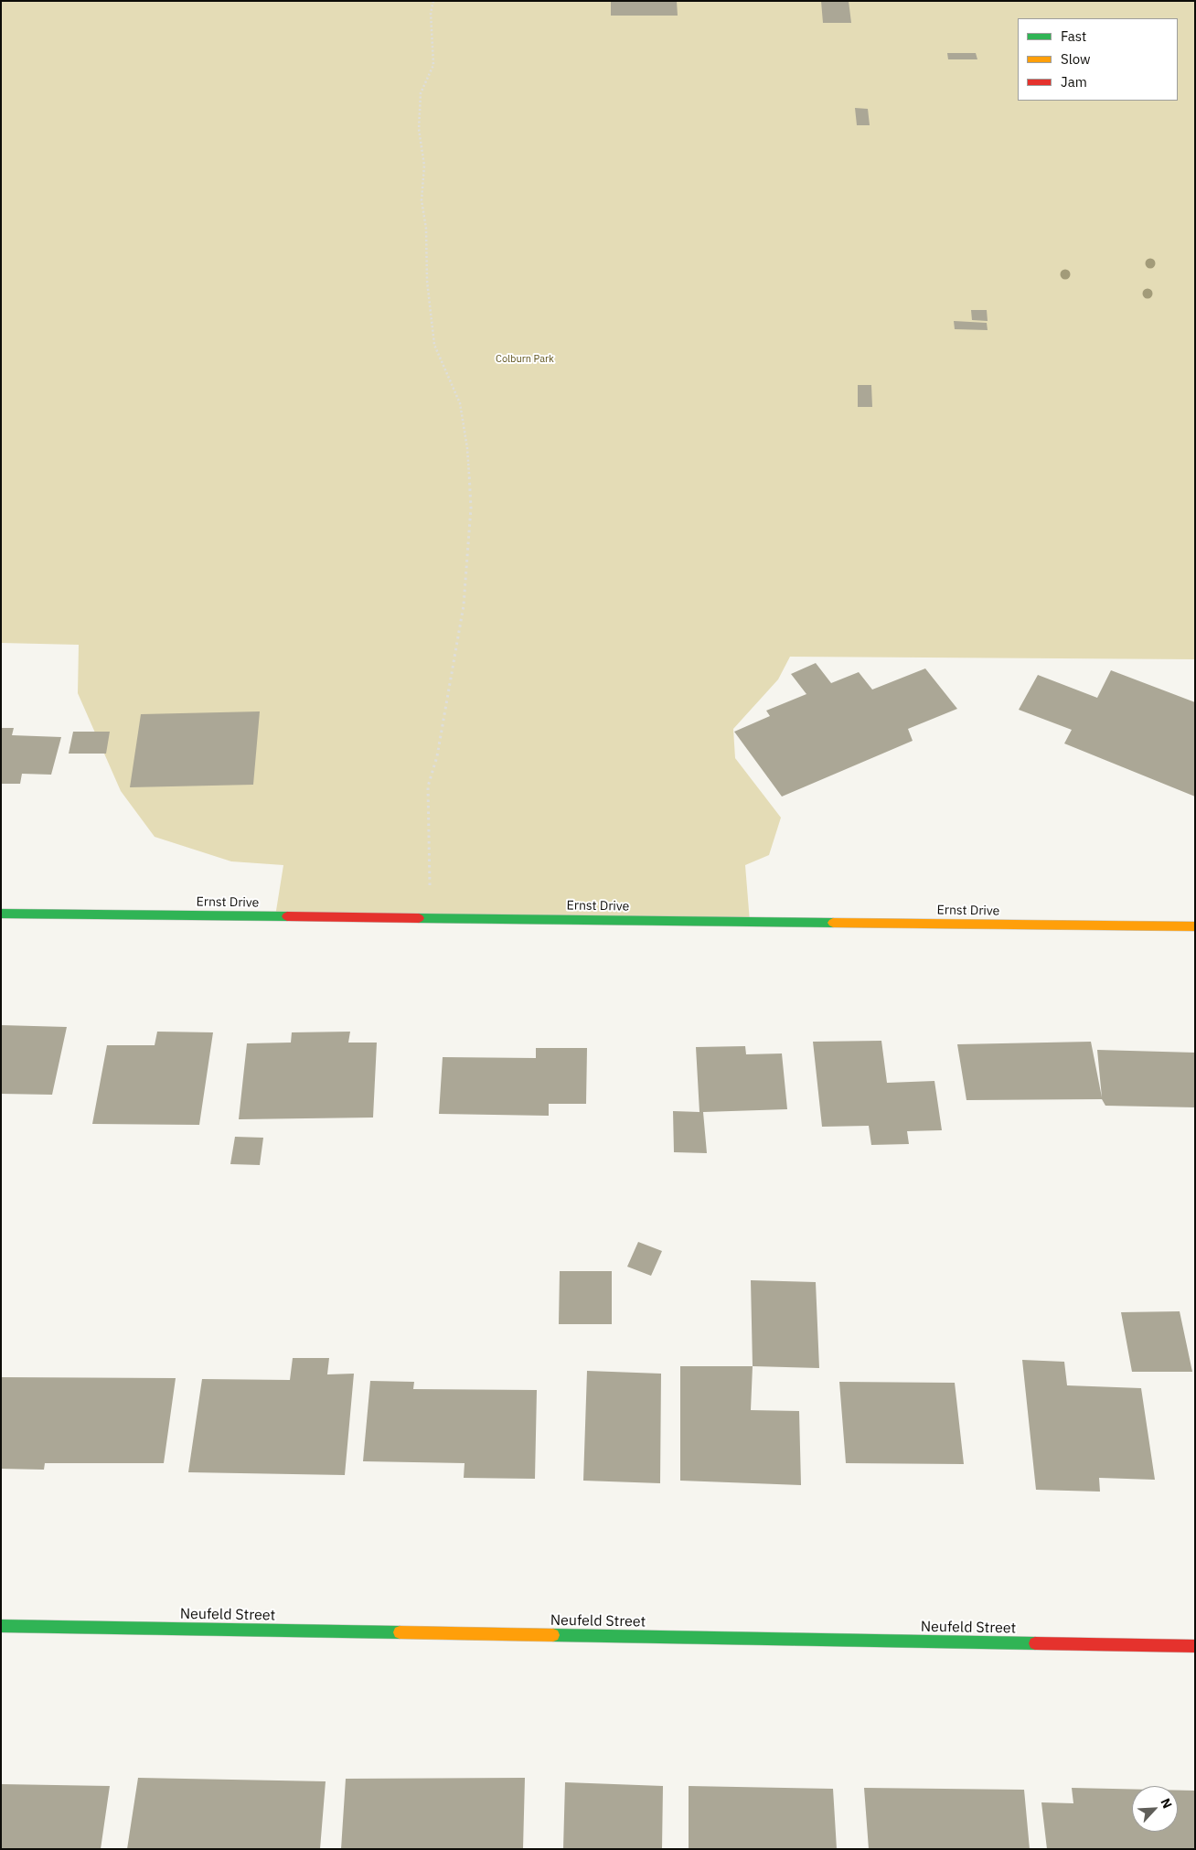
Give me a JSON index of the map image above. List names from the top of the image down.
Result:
{
  "streets": {
    "street": ["Ernst Drive", "Neufeld Street"]
  },
  "parks": ["Colburn Park"],
  "legend": ["Fast", "Slow", "Jam"],
  "north": "top right"
}
